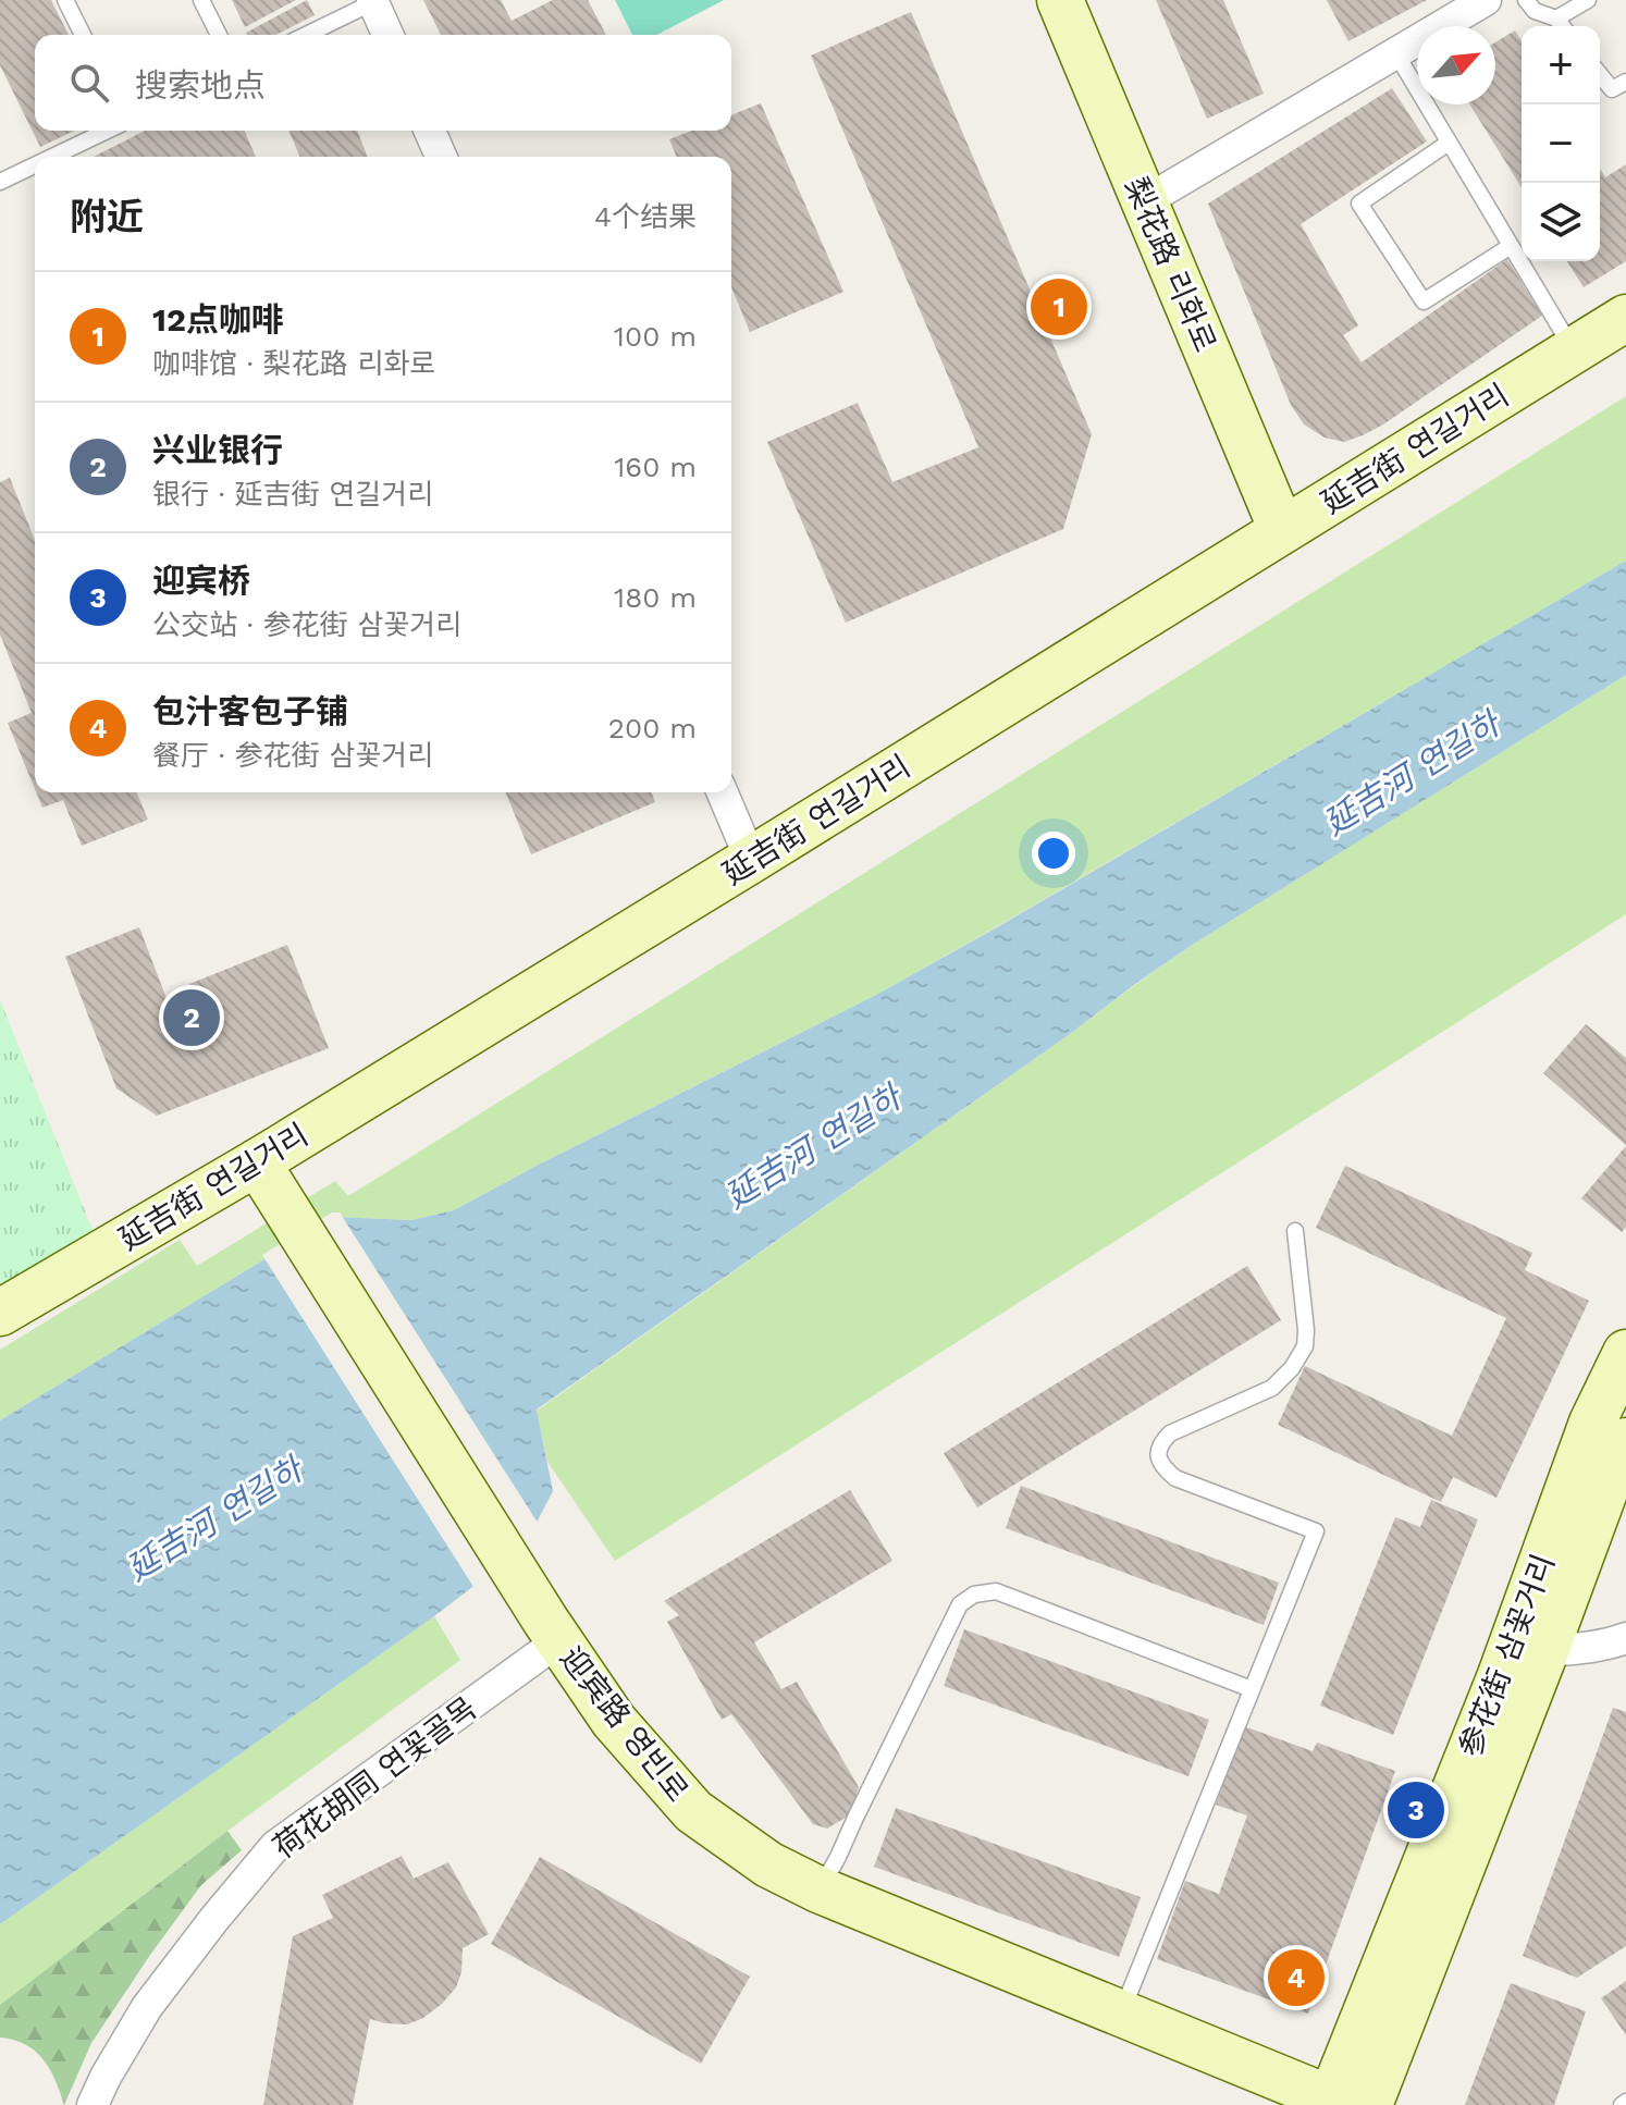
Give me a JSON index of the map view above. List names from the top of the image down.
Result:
{
  "streets": {
    "street": [
      "梨花路 리화로",
      "延吉街 연길거리",
      "参花街 삼꽃거리",
      "迎宾路 영빈로",
      "荷花胡同 연꽃골목"
    ]
  },
  "crossings": [
    ["梨花路 리화로", "延吉街 연길거리"],
    ["延吉街 연길거리", "迎宾路 영빈로"],
    ["参花街 삼꽃거리", "迎宾路 영빈로"],
    ["迎宾路 영빈로", "荷花胡同 연꽃골목"]
  ],
  "water": ["延吉河 연길하"],
  "north": "top right",
  "page": {
    "map_buttons": ["+", "−"],
    "search": "搜索地点",
    "heading": ["附近", "4个结果"],
    "list": [
      {
        "mark": "1",
        "name": "12点咖啡",
        "note": "咖啡馆 · 梨花路 리화로",
        "value": "100 m"
      },
      {
        "mark": "2",
        "name": "兴业银行",
        "note": "银行 · 延吉街 연길거리",
        "value": "160 m"
      },
      {
        "mark": "3",
        "name": "迎宾桥",
        "note": "公交站 · 参花街 삼꽃거리",
        "value": "180 m"
      },
      {
        "mark": "4",
        "name": "包汁客包子铺",
        "note": "餐厅 · 参花街 삼꽃거리",
        "value": "200 m"
      }
    ],
    "pins": [
      "1",
      "2",
      "3",
      "4"
    ]
  }
}
